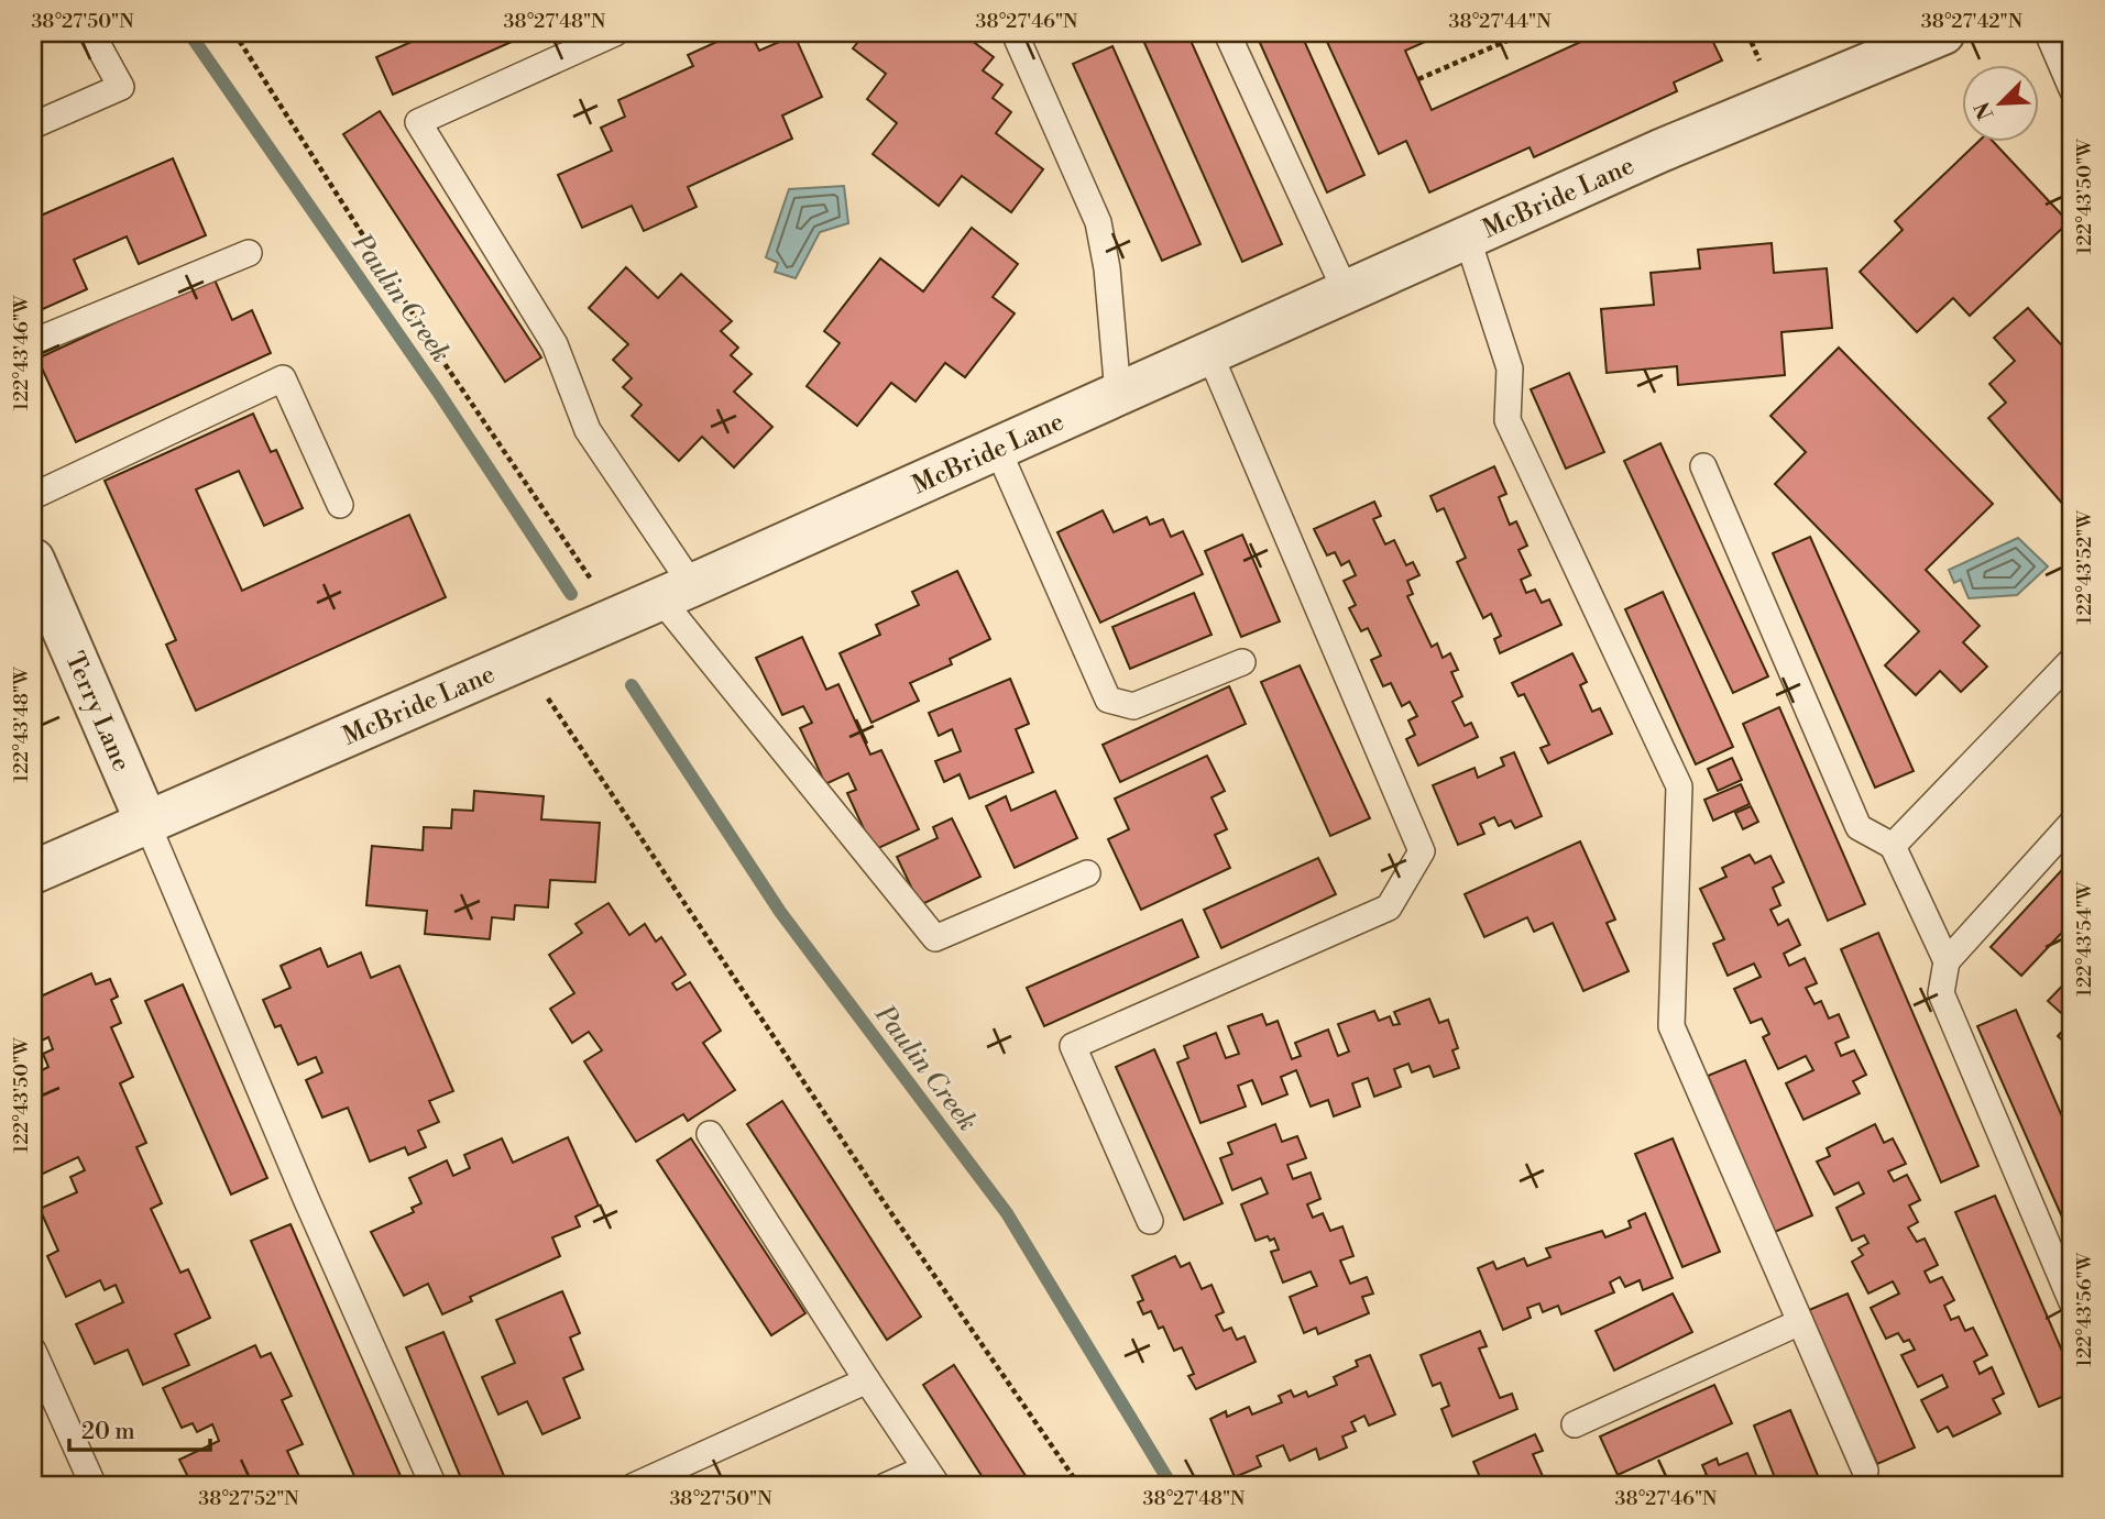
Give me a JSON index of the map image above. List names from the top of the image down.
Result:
{
  "streets": {
    "street": ["McBride Lane", "Terry Lane"]
  },
  "crossings": [
    ["McBride Lane", "Terry Lane"]
  ],
  "water": ["Paulin Creek"],
  "scale_bar": "20 m",
  "north": "bottom left",
  "coordinates": [
    "38°27'50\"N",
    "38°27'48\"N",
    "38°27'46\"N",
    "38°27'44\"N",
    "38°27'42\"N",
    "122°43'50\"W",
    "122°43'46\"W",
    "122°43'52\"W",
    "122°43'48\"W",
    "122°43'54\"W",
    "122°43'56\"W",
    "38°27'52\"N"
  ]
}
